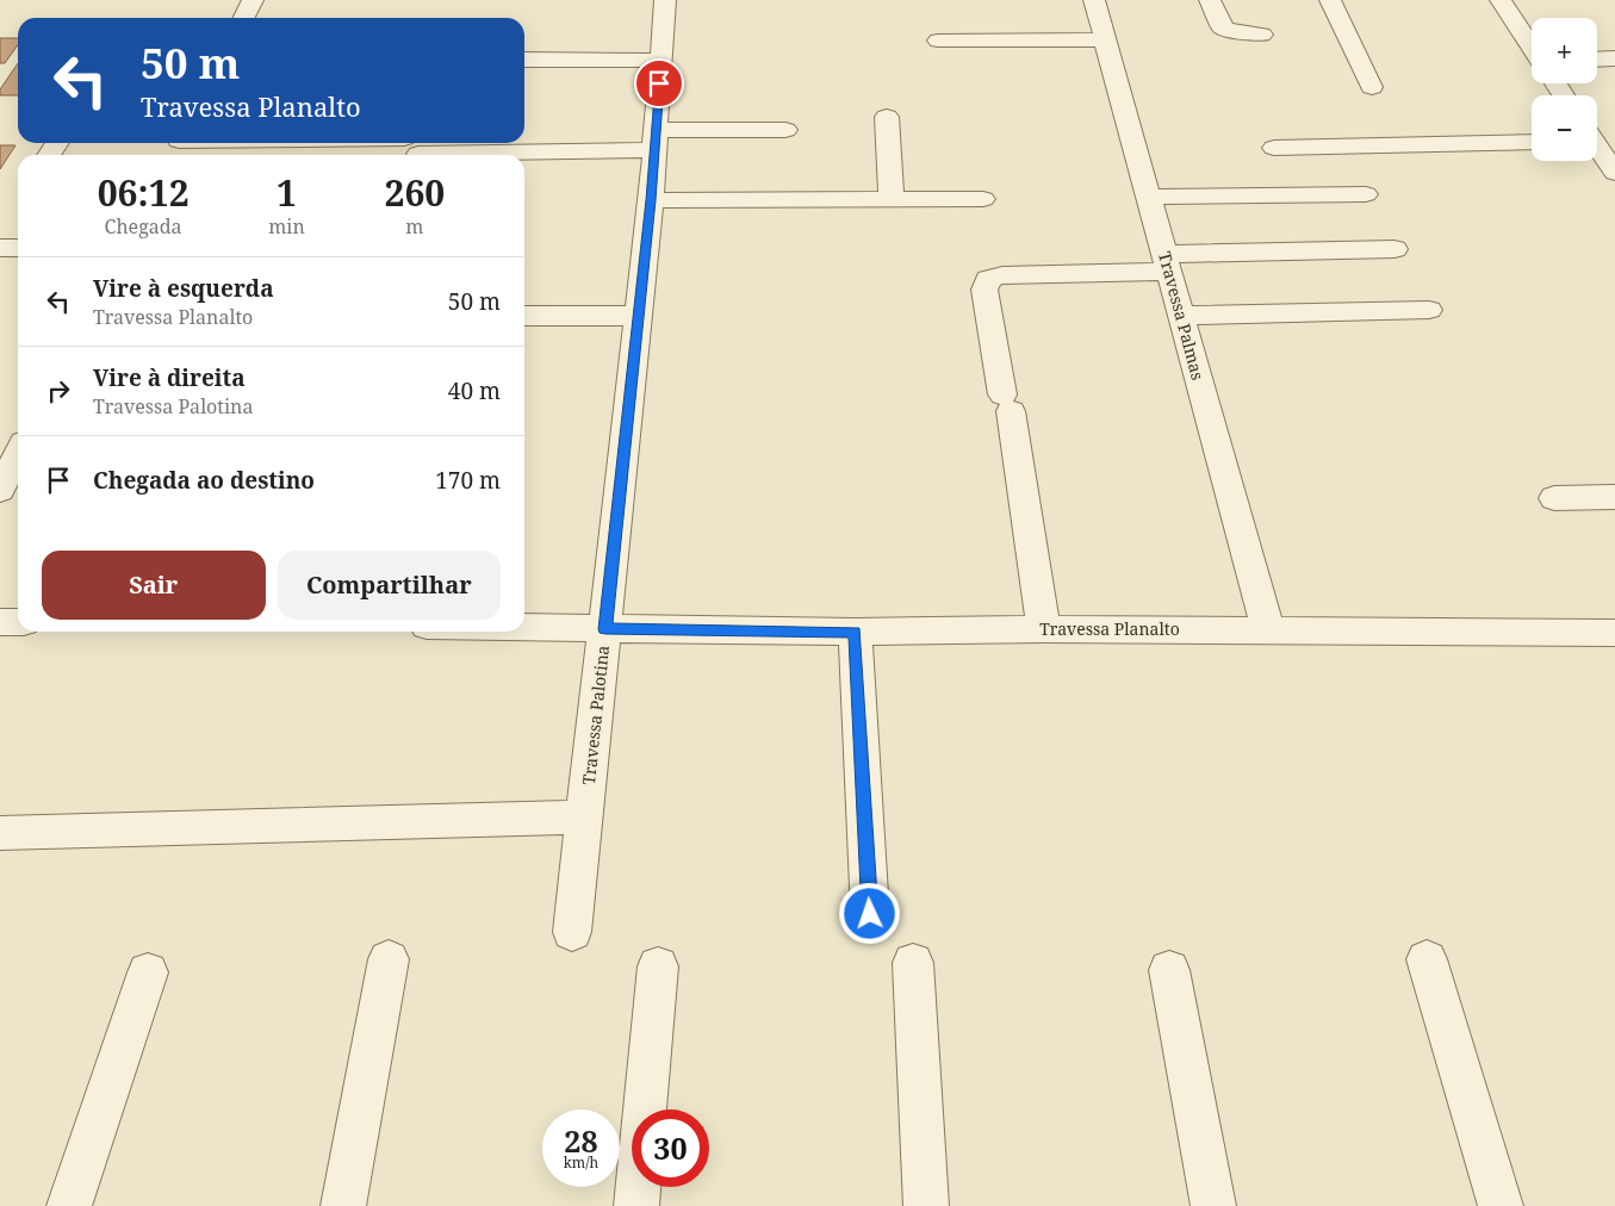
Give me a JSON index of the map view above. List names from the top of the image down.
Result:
{
  "streets": {
    "street": ["Travessa Palmas", "Travessa Planalto", "Travessa Palotina"]
  },
  "crossings": [
    ["Travessa Palmas", "Travessa Planalto"],
    ["Travessa Planalto", "Travessa Palotina"]
  ],
  "page": {
    "map_buttons": ["+", "−"],
    "turn": ["50 m", "Travessa Planalto"],
    "eta": [
      "06:12",
      "Chegada",
      "1",
      "min",
      "260",
      "m"
    ],
    "list": [
      {
        "name": "Vire à esquerda",
        "note": "Travessa Planalto",
        "value": "50 m"
      },
      {
        "name": "Vire à direita",
        "note": "Travessa Palotina",
        "value": "40 m"
      },
      {
        "name": "Chegada ao destino",
        "value": "170 m"
      }
    ],
    "buttons": ["Sair", "Compartilhar"],
    "speed": "28 km/h",
    "limit": "30"
  }
}
